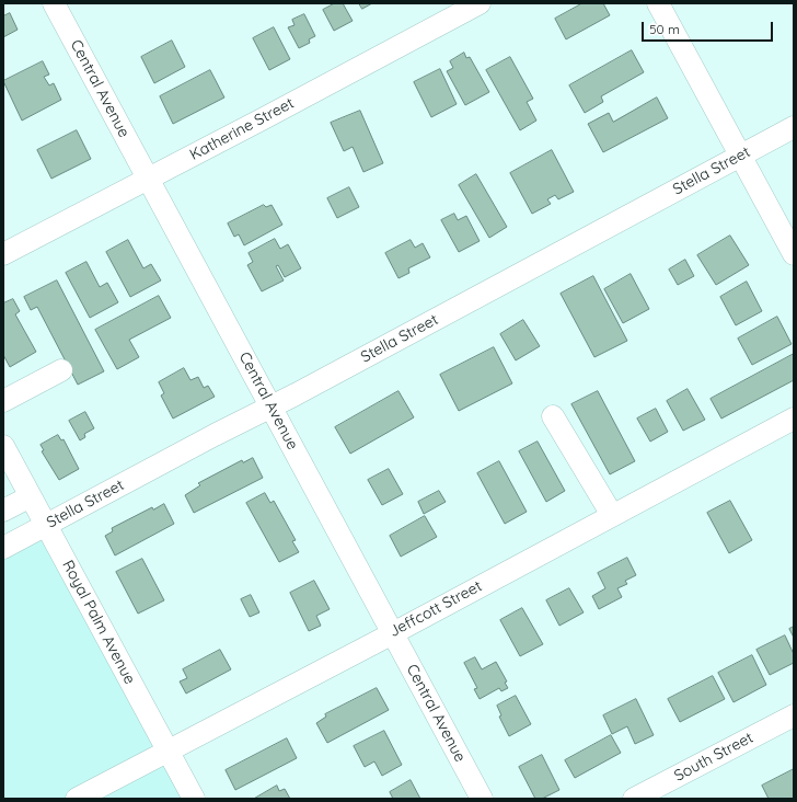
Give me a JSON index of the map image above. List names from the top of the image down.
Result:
{
  "streets": {
    "street": [
      "Central Avenue",
      "Katherine Street",
      "Stella Street",
      "Jeffcott Street",
      "Royal Palm Avenue",
      "South Street"
    ]
  },
  "crossings": [
    ["Central Avenue", "Katherine Street"],
    ["Central Avenue", "Stella Street"],
    ["Central Avenue", "Jeffcott Street"],
    ["Stella Street", "Royal Palm Avenue"],
    ["Jeffcott Street", "Royal Palm Avenue"]
  ],
  "scale_bar": "50 m"
}
